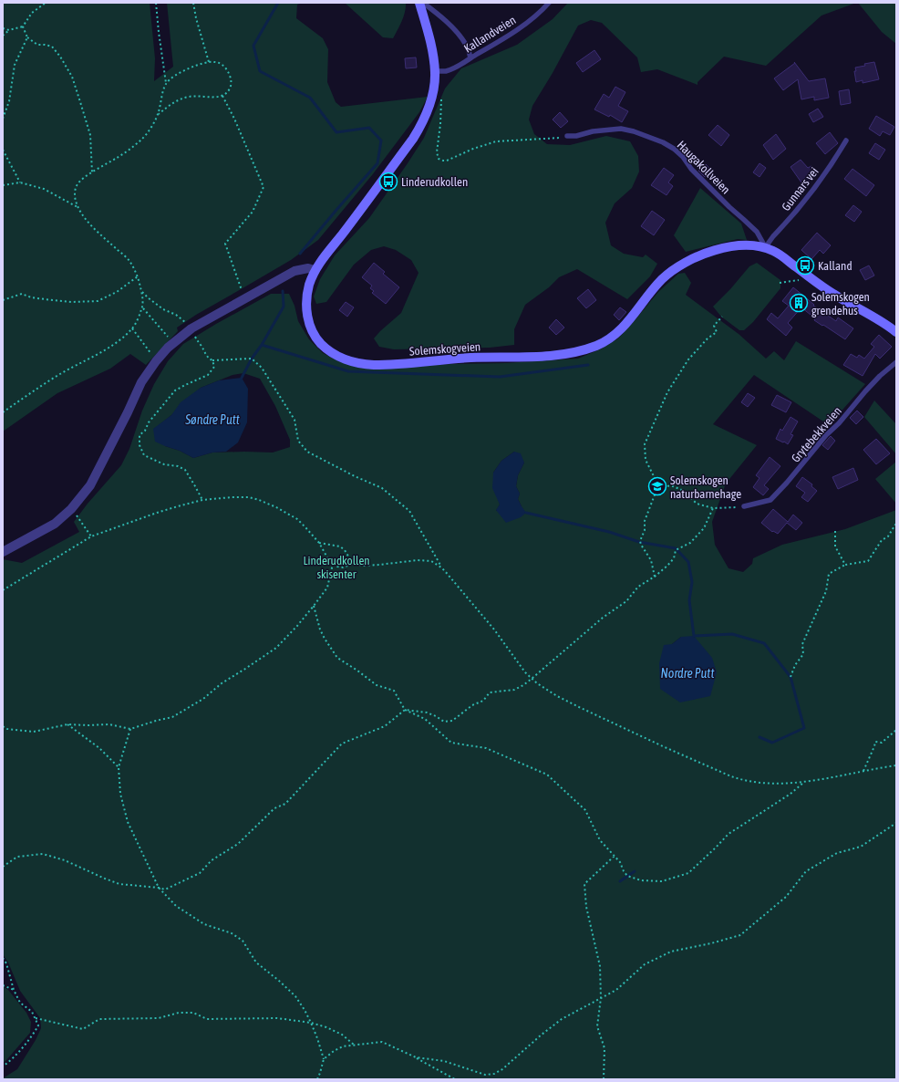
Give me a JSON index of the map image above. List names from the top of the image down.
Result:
{
  "streets": {
    "street": ["Solemskogveien"],
    "lane": [
      "Kallandveien",
      "Haugakollveien",
      "Gunnars vei",
      "Grytebekkveien"
    ]
  },
  "crossings": [
    ["Kallandveien", "Solemskogveien"],
    ["Haugakollveien", "Gunnars vei"],
    ["Haugakollveien", "Solemskogveien"],
    ["Gunnars vei", "Solemskogveien"]
  ],
  "water": ["Søndre Putt", "Nordre Putt"],
  "parks": ["Linderudkollen skisenter"],
  "places": {
    "bus stop": ["Linderudkollen", "Kalland"],
    "building": ["Solemskogen grendehus"],
    "school or university": ["Solemskogen naturbarnehage"]
  }
}
